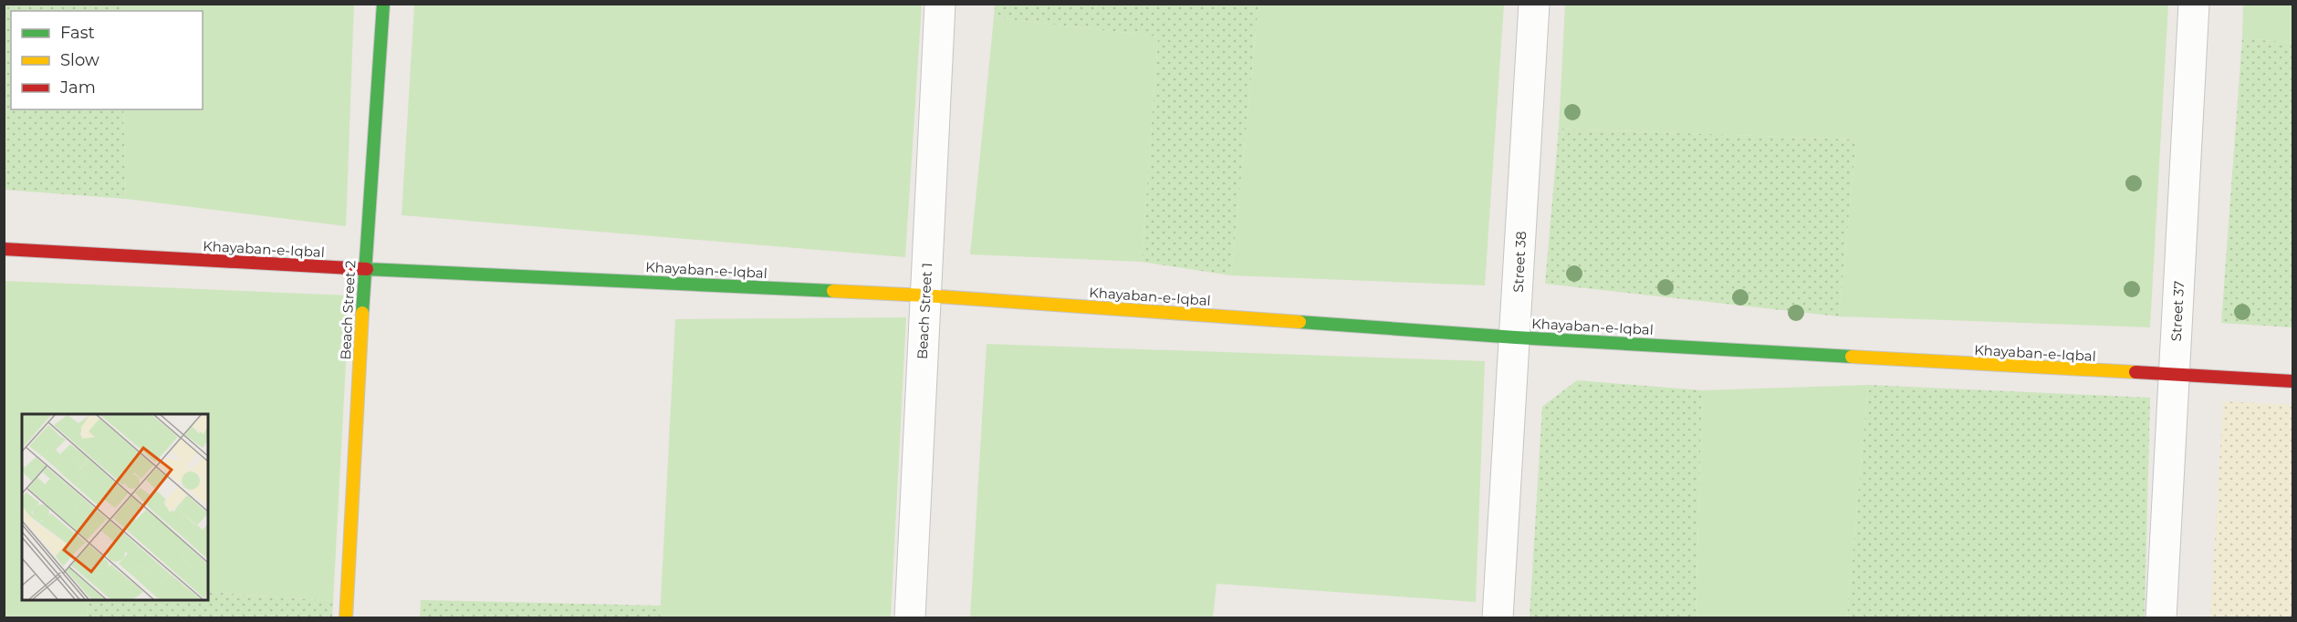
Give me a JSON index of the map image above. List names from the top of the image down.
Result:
{
  "streets": {
    "street": [
      "Khayaban-e-Iqbal",
      "Street 38",
      "Beach Street 2",
      "Beach Street 1",
      "Street 37"
    ]
  },
  "crossings": [
    ["Khayaban-e-Iqbal", "Street 38"],
    ["Khayaban-e-Iqbal", "Beach Street 2"],
    ["Khayaban-e-Iqbal", "Beach Street 1"],
    ["Khayaban-e-Iqbal", "Street 37"]
  ],
  "legend": ["Fast", "Slow", "Jam"]
}
